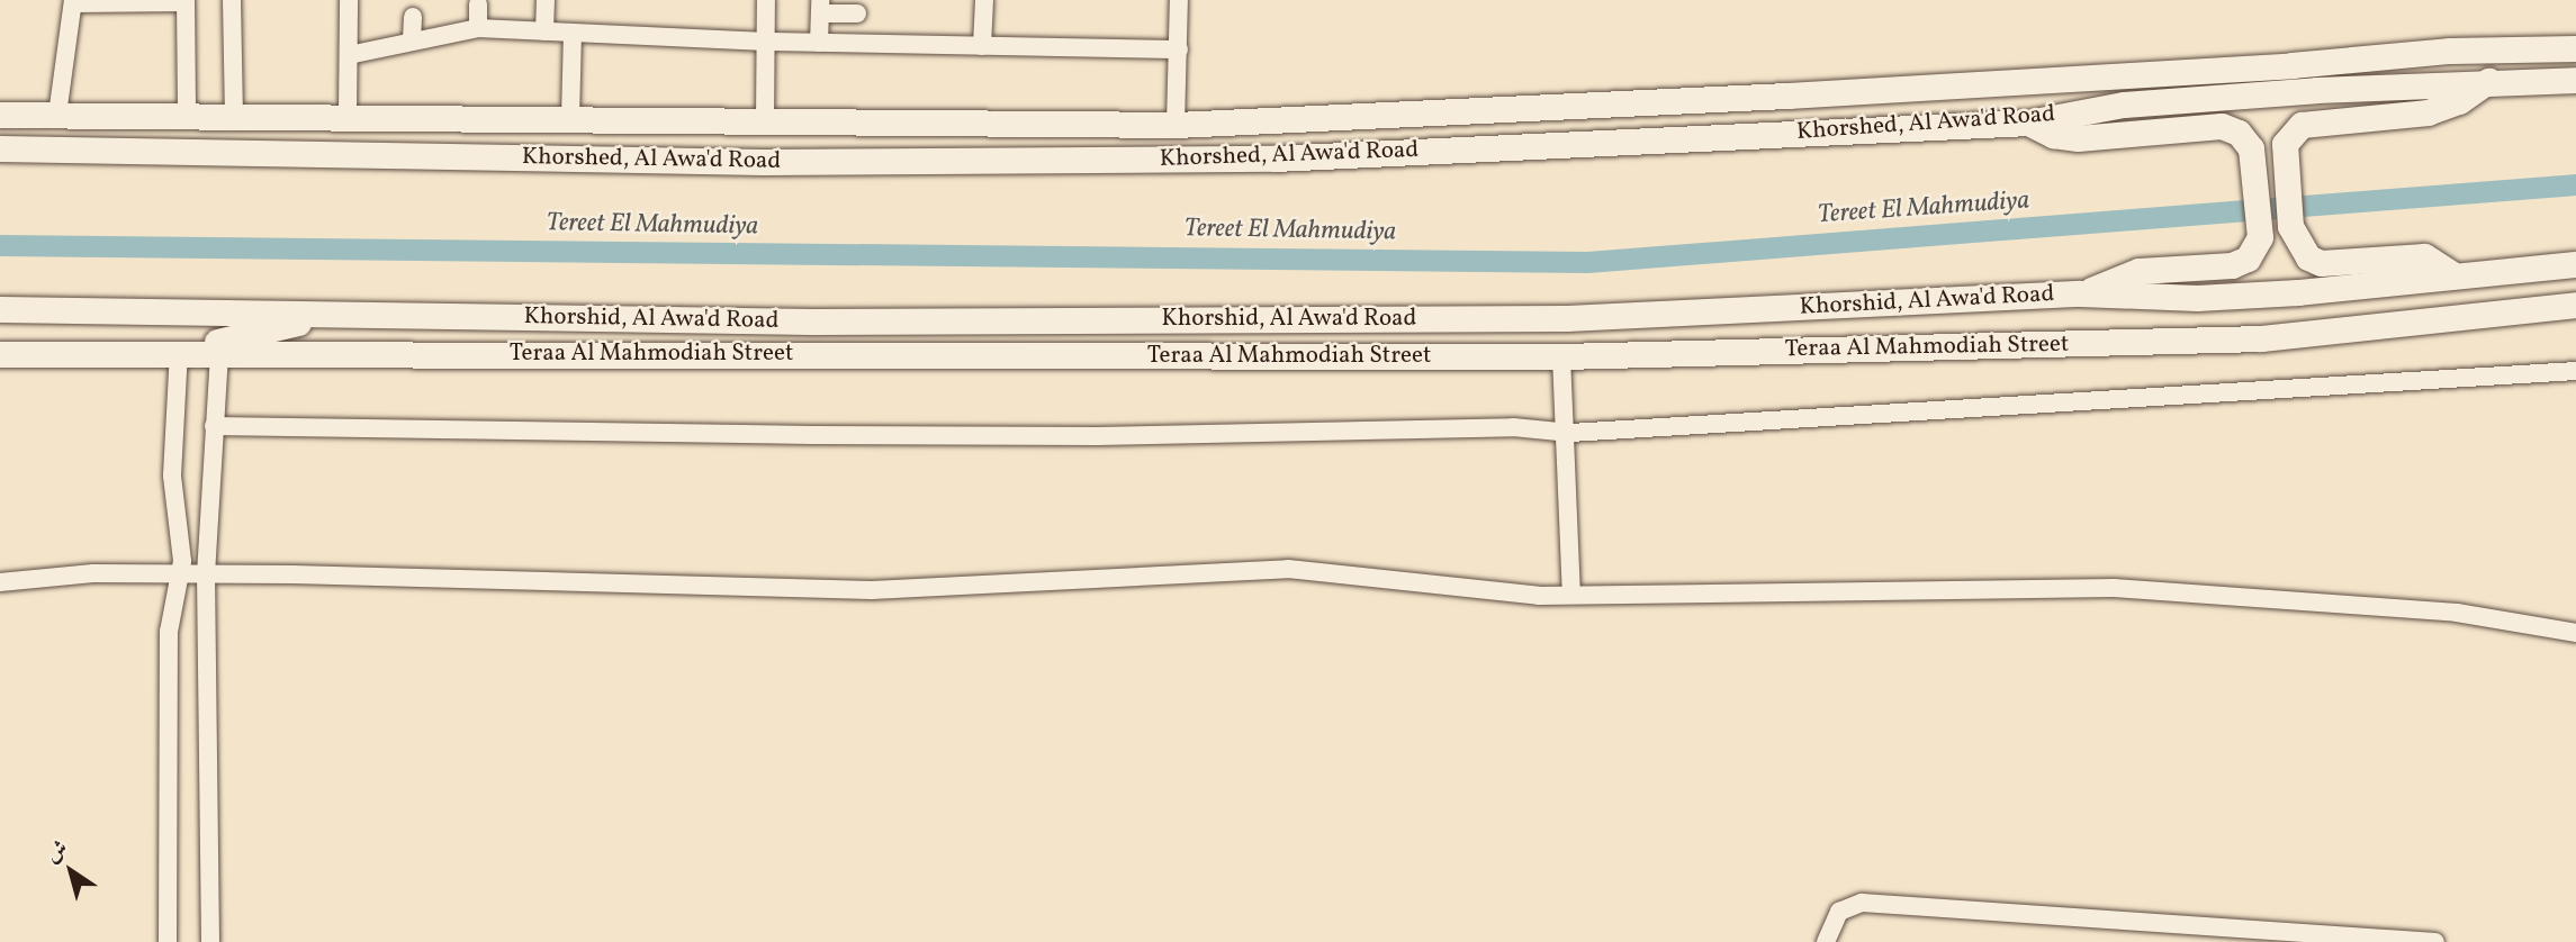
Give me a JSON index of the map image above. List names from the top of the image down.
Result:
{
  "streets": {
    "main road": ["Khorshed, Al Awa'd Road", "Khorshid, Al Awa'd Road", "Teraa Al Mahmodiah Street"]
  },
  "water": ["Tereet El Mahmudiya"],
  "north": "top left"
}
